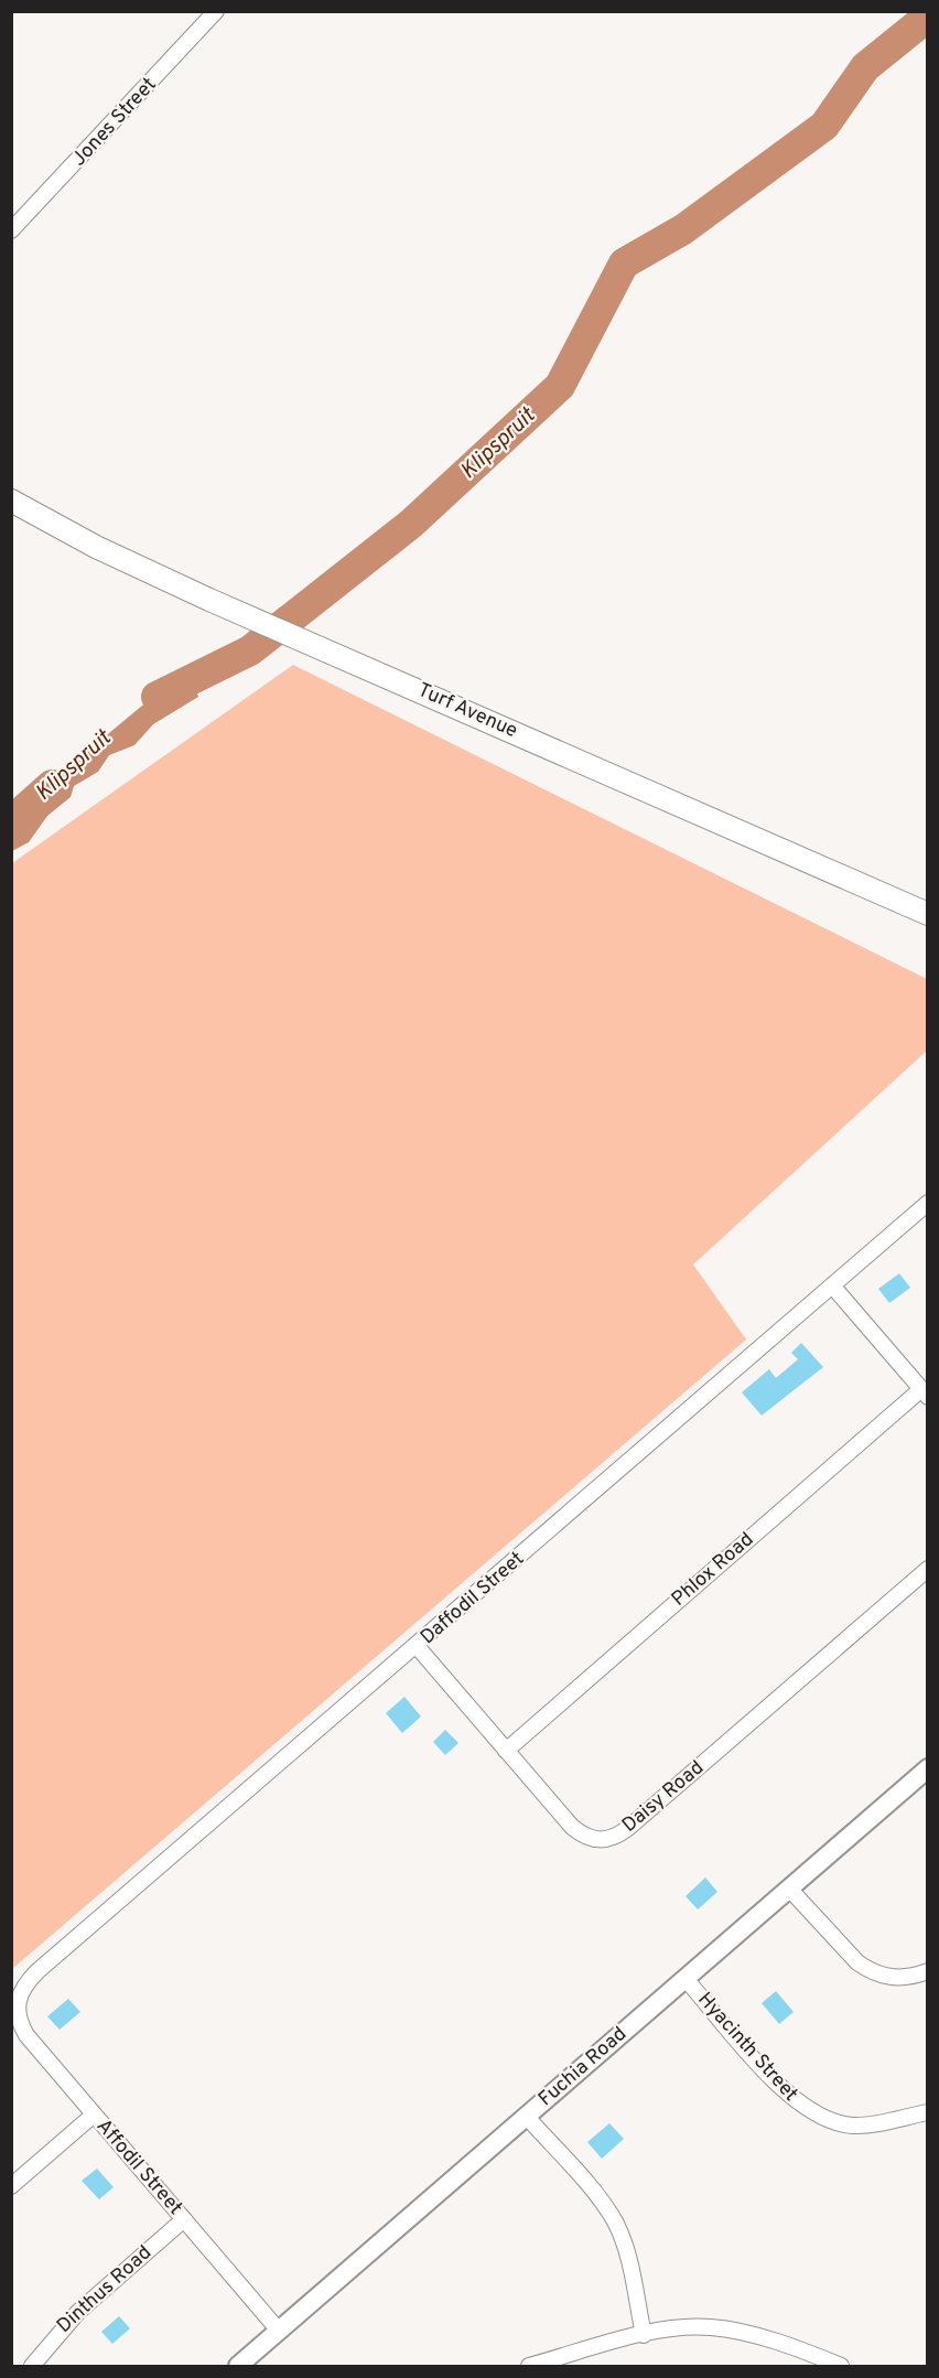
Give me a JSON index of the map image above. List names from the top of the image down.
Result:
{
  "streets": {
    "main road": ["Turf Avenue"],
    "street": [
      "Jones Street",
      "Phlox Road",
      "Daffodil Street",
      "Daisy Road",
      "Hyacinth Street",
      "Fuchia Road",
      "Affodil Street",
      "Dinthus Road"
    ]
  },
  "crossings": [
    ["Phlox Road", "Daisy Road"],
    ["Daffodil Street", "Daisy Road"],
    ["Daffodil Street", "Affodil Street"],
    ["Hyacinth Street", "Fuchia Road"],
    ["Fuchia Road", "Affodil Street"],
    ["Affodil Street", "Dinthus Road"]
  ],
  "water": ["Klipspruit"]
}
